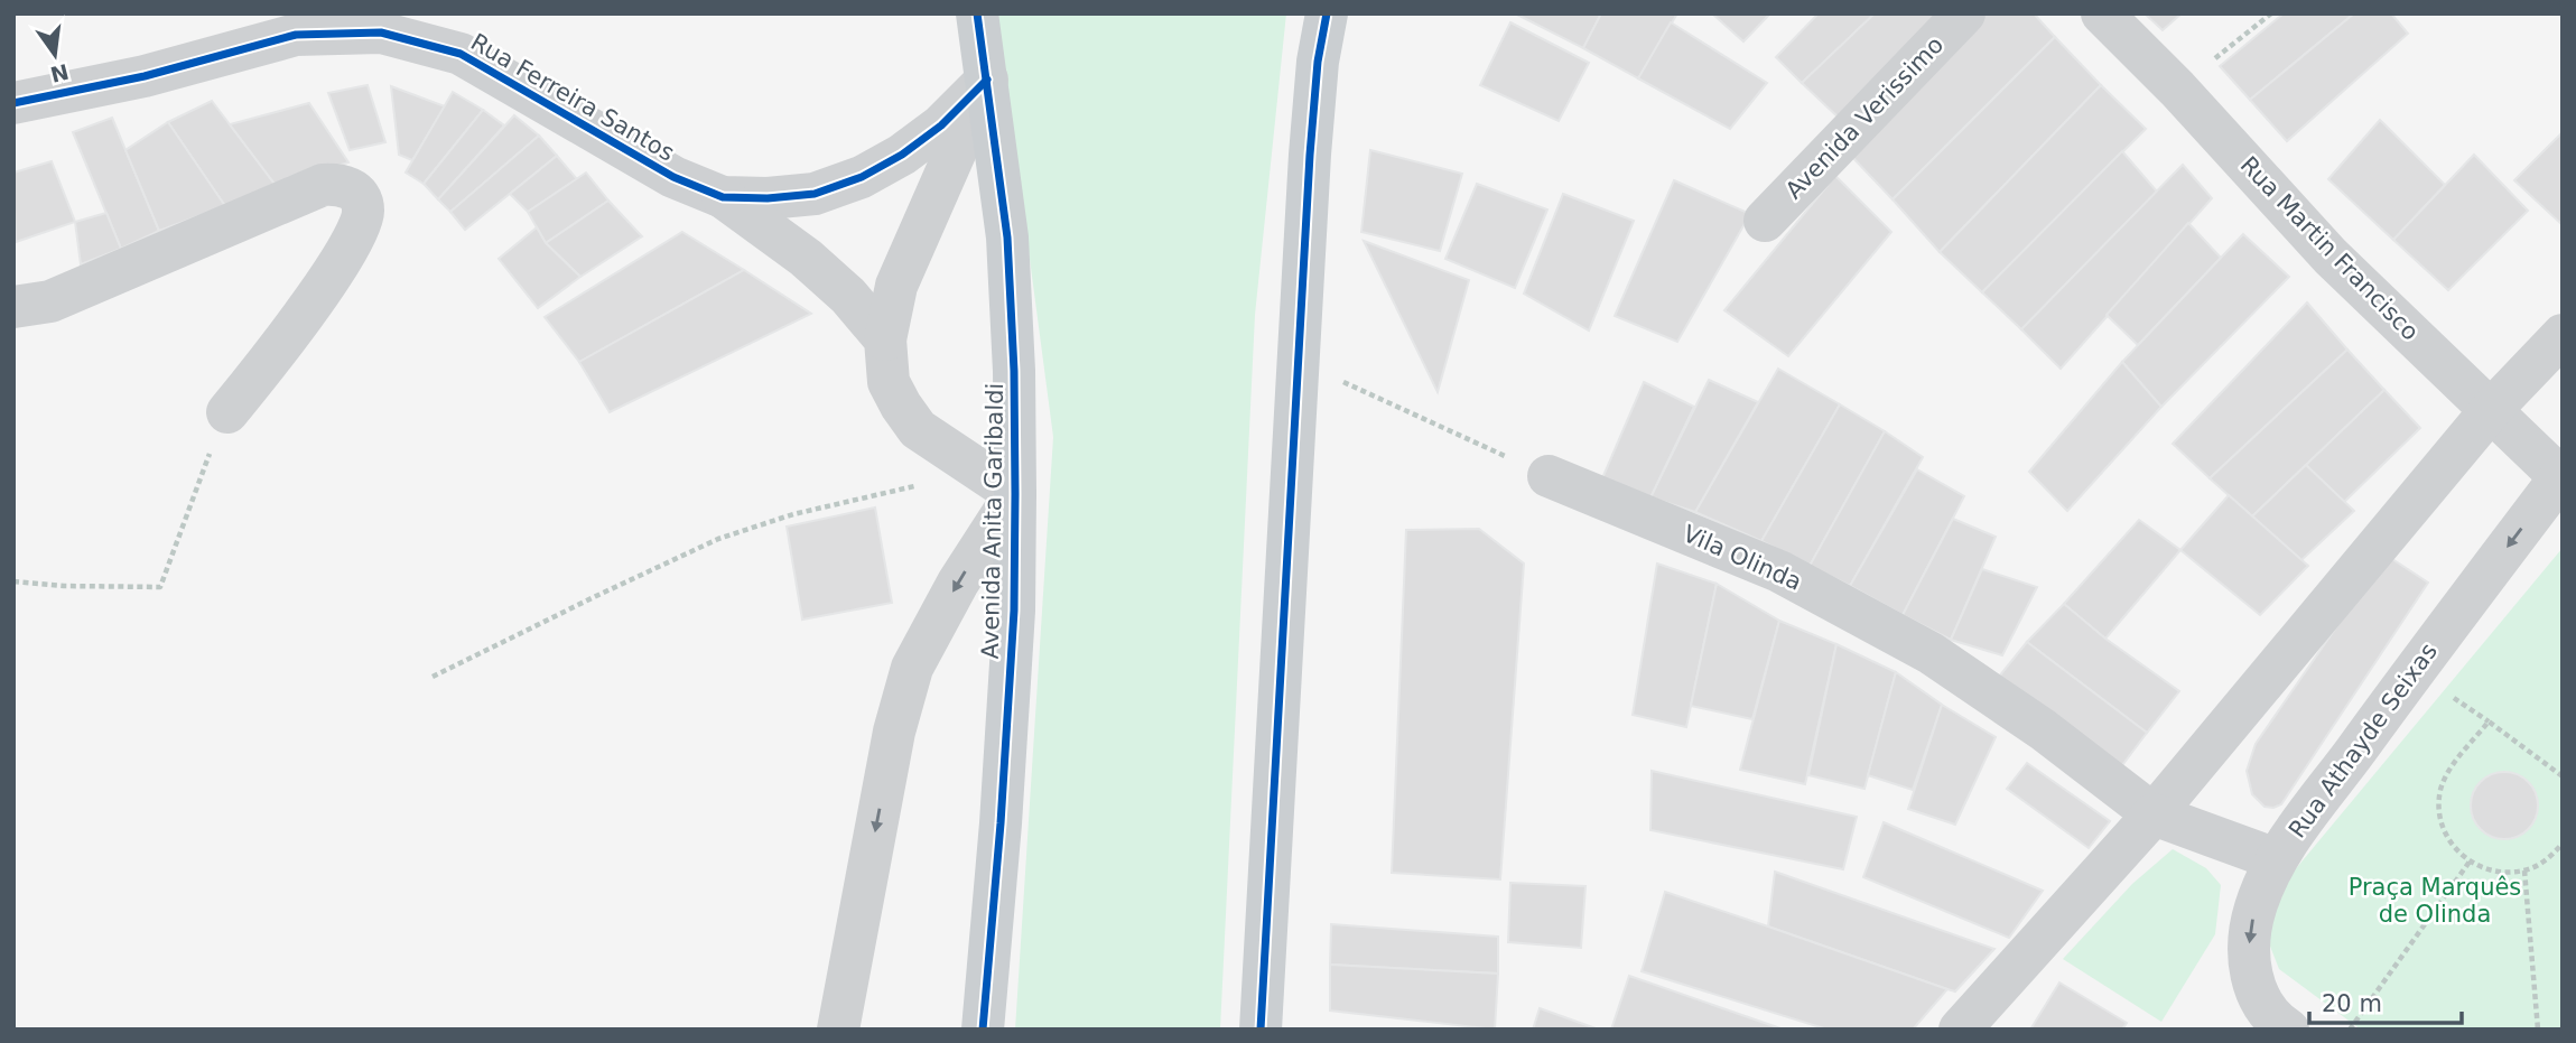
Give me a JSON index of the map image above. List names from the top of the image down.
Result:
{
  "streets": {
    "main road": ["Avenida Anita Garibaldi"],
    "street": [
      "Rua Ferreira Santos",
      "Avenida Verissimo",
      "Rua Martin Francisco",
      "Vila Olinda",
      "Rua Athayde Seixas"
    ]
  },
  "crossings": [
    ["Rua Ferreira Santos", "Avenida Anita Garibaldi"],
    ["Rua Martin Francisco", "Rua Athayde Seixas"],
    ["Vila Olinda", "Rua Athayde Seixas"]
  ],
  "parks": ["Praça Marquês de Olinda"],
  "scale_bar": "20 m",
  "north": "bottom"
}
